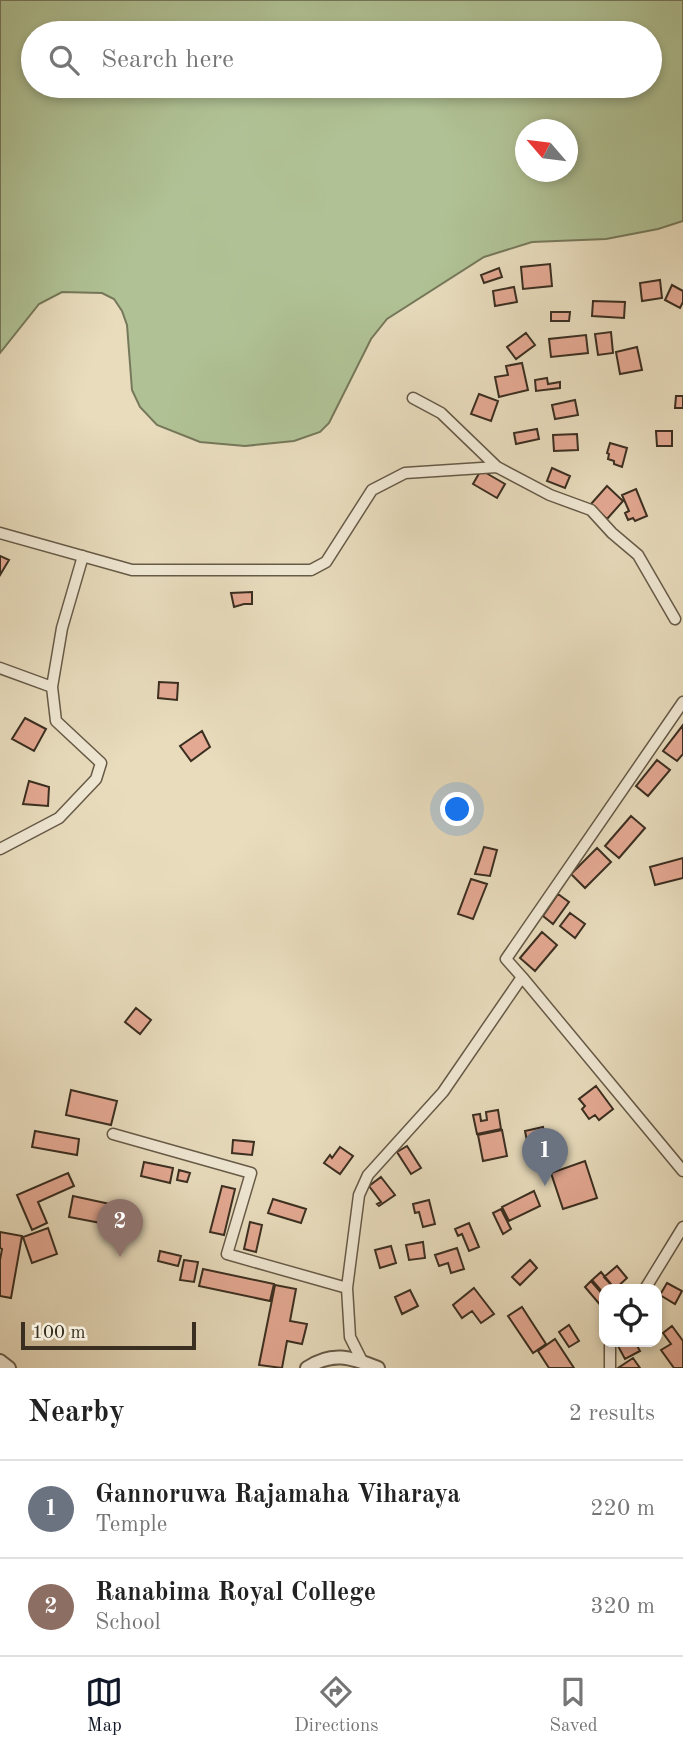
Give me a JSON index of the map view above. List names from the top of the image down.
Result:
{
  "scale_bar": "100 m",
  "north": "top left",
  "page": {
    "search": "Search here",
    "pins": ["1", "2"],
    "scale": "100 m",
    "heading": ["Nearby", "2 results"],
    "list": [
      {
        "mark": "1",
        "name": "Gannoruwa Rajamaha Viharaya",
        "note": "Temple",
        "value": "220 m"
      },
      {
        "mark": "2",
        "name": "Ranabima Royal College",
        "note": "School",
        "value": "320 m"
      }
    ],
    "nav": ["Map", "Directions", "Saved"]
  }
}
